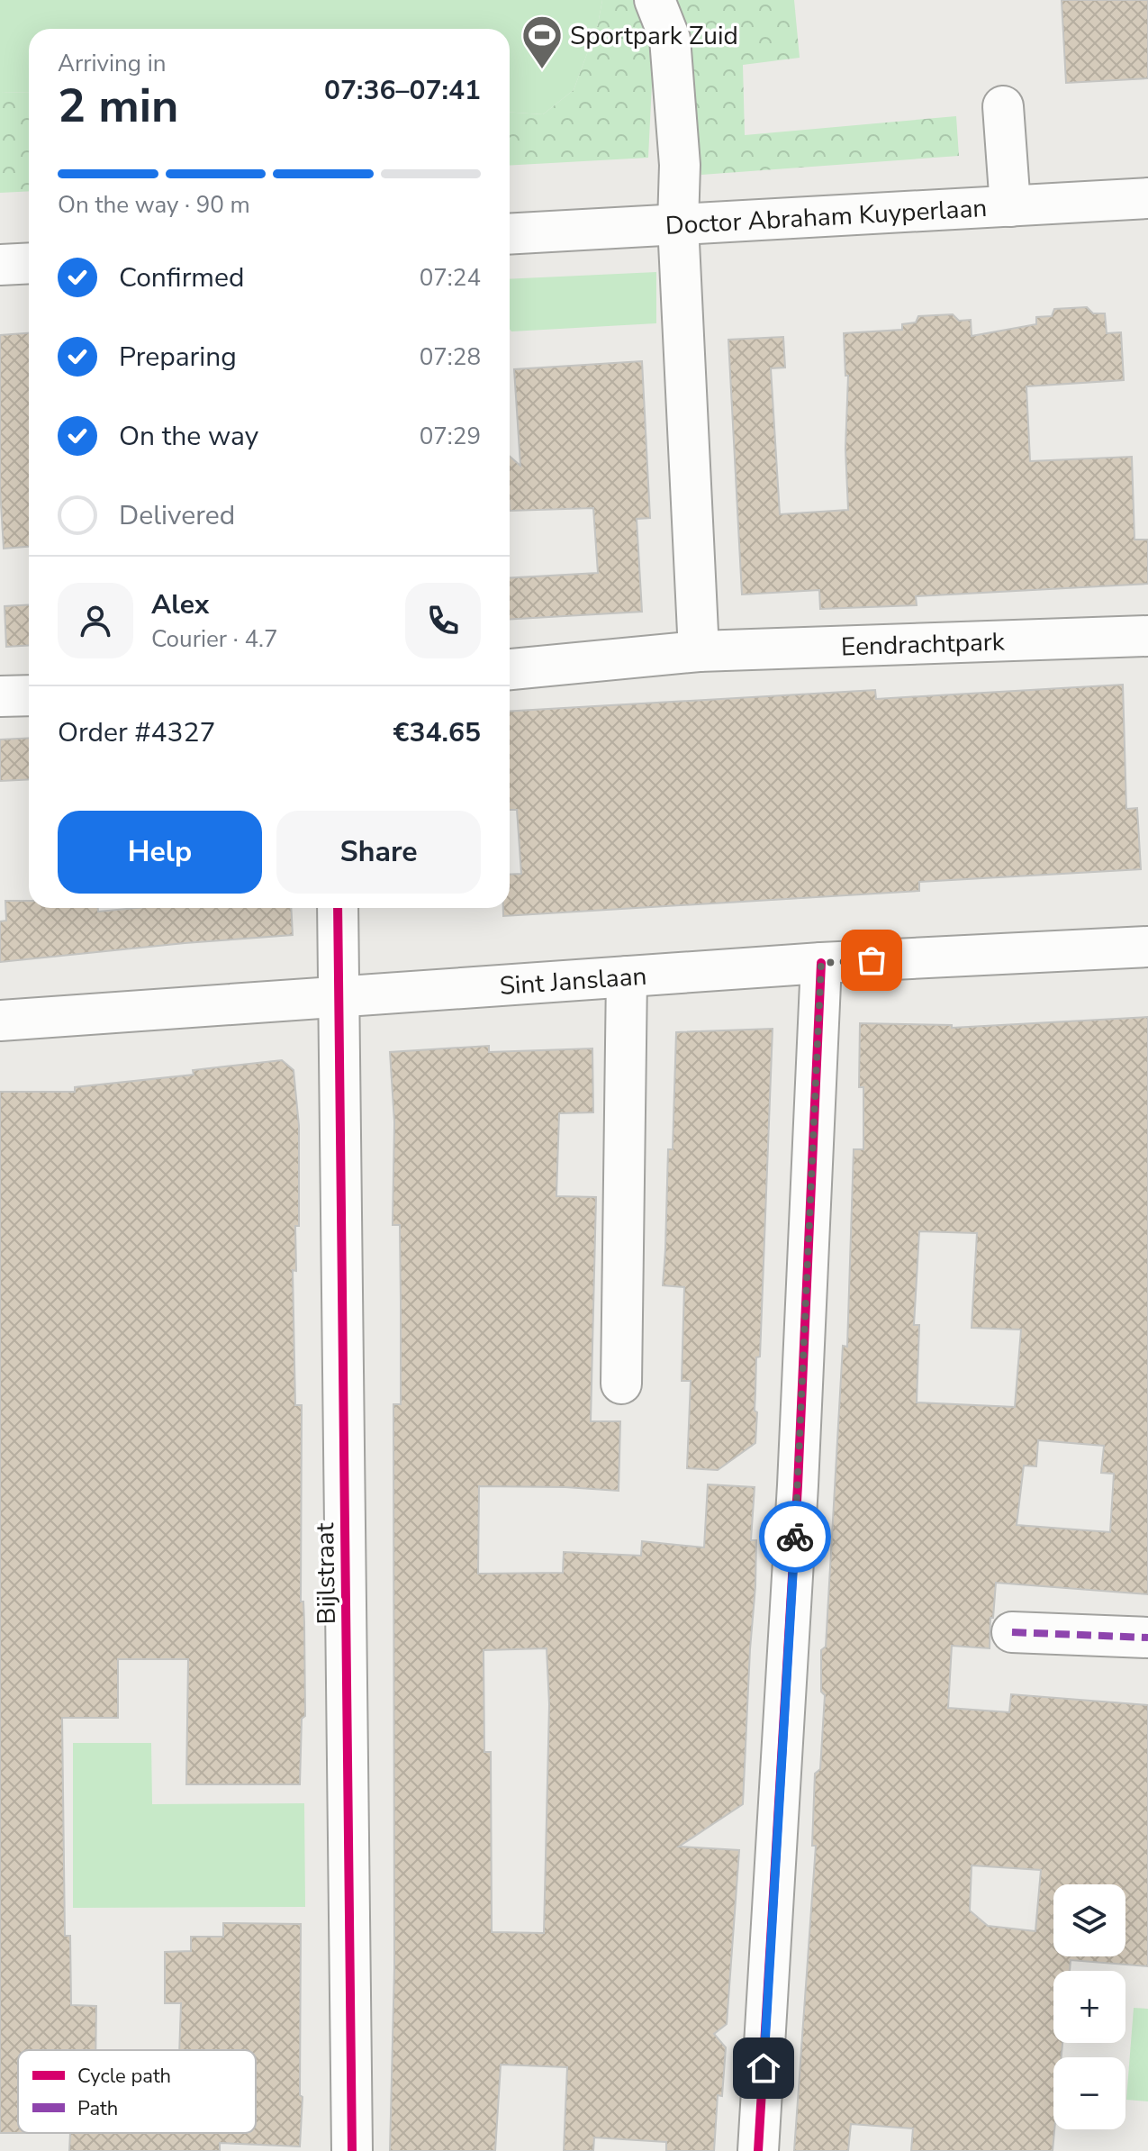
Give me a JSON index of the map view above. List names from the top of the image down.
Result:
{
  "streets": {
    "street": [
      "Doctor Abraham Kuyperlaan",
      "Eendrachtpark",
      "Sint Janslaan",
      "Bijlstraat"
    ]
  },
  "crossings": [
    ["Sint Janslaan", "Bijlstraat"]
  ],
  "places": {
    "sports": ["Sportpark Zuid"]
  },
  "legend": ["Cycle path", "Path"],
  "page": {
    "heading": ["2 min", "Arriving in", "07:36–07:41"],
    "panel": [
      "Alex",
      "Courier · 4.7",
      "Order #4327",
      "€34.65"
    ],
    "bar": "On the way · 90 m",
    "list": [
      ["Confirmed", "07:24"],
      ["Preparing", "07:28"],
      ["On the way", "07:29"],
      "Delivered"
    ],
    "buttons": ["Help", "Share"],
    "map_buttons": ["+", "−"]
  }
}
